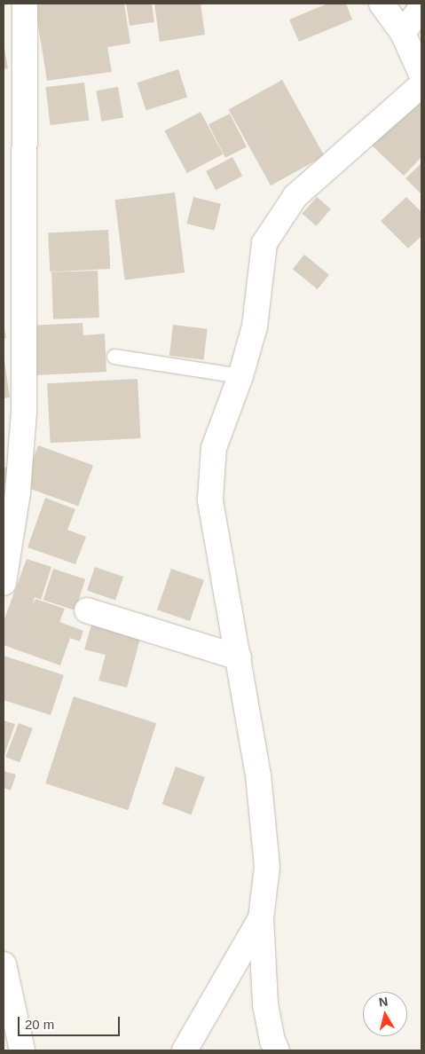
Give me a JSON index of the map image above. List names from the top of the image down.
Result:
{
  "scale_bar": "20 m",
  "north": "top"
}
